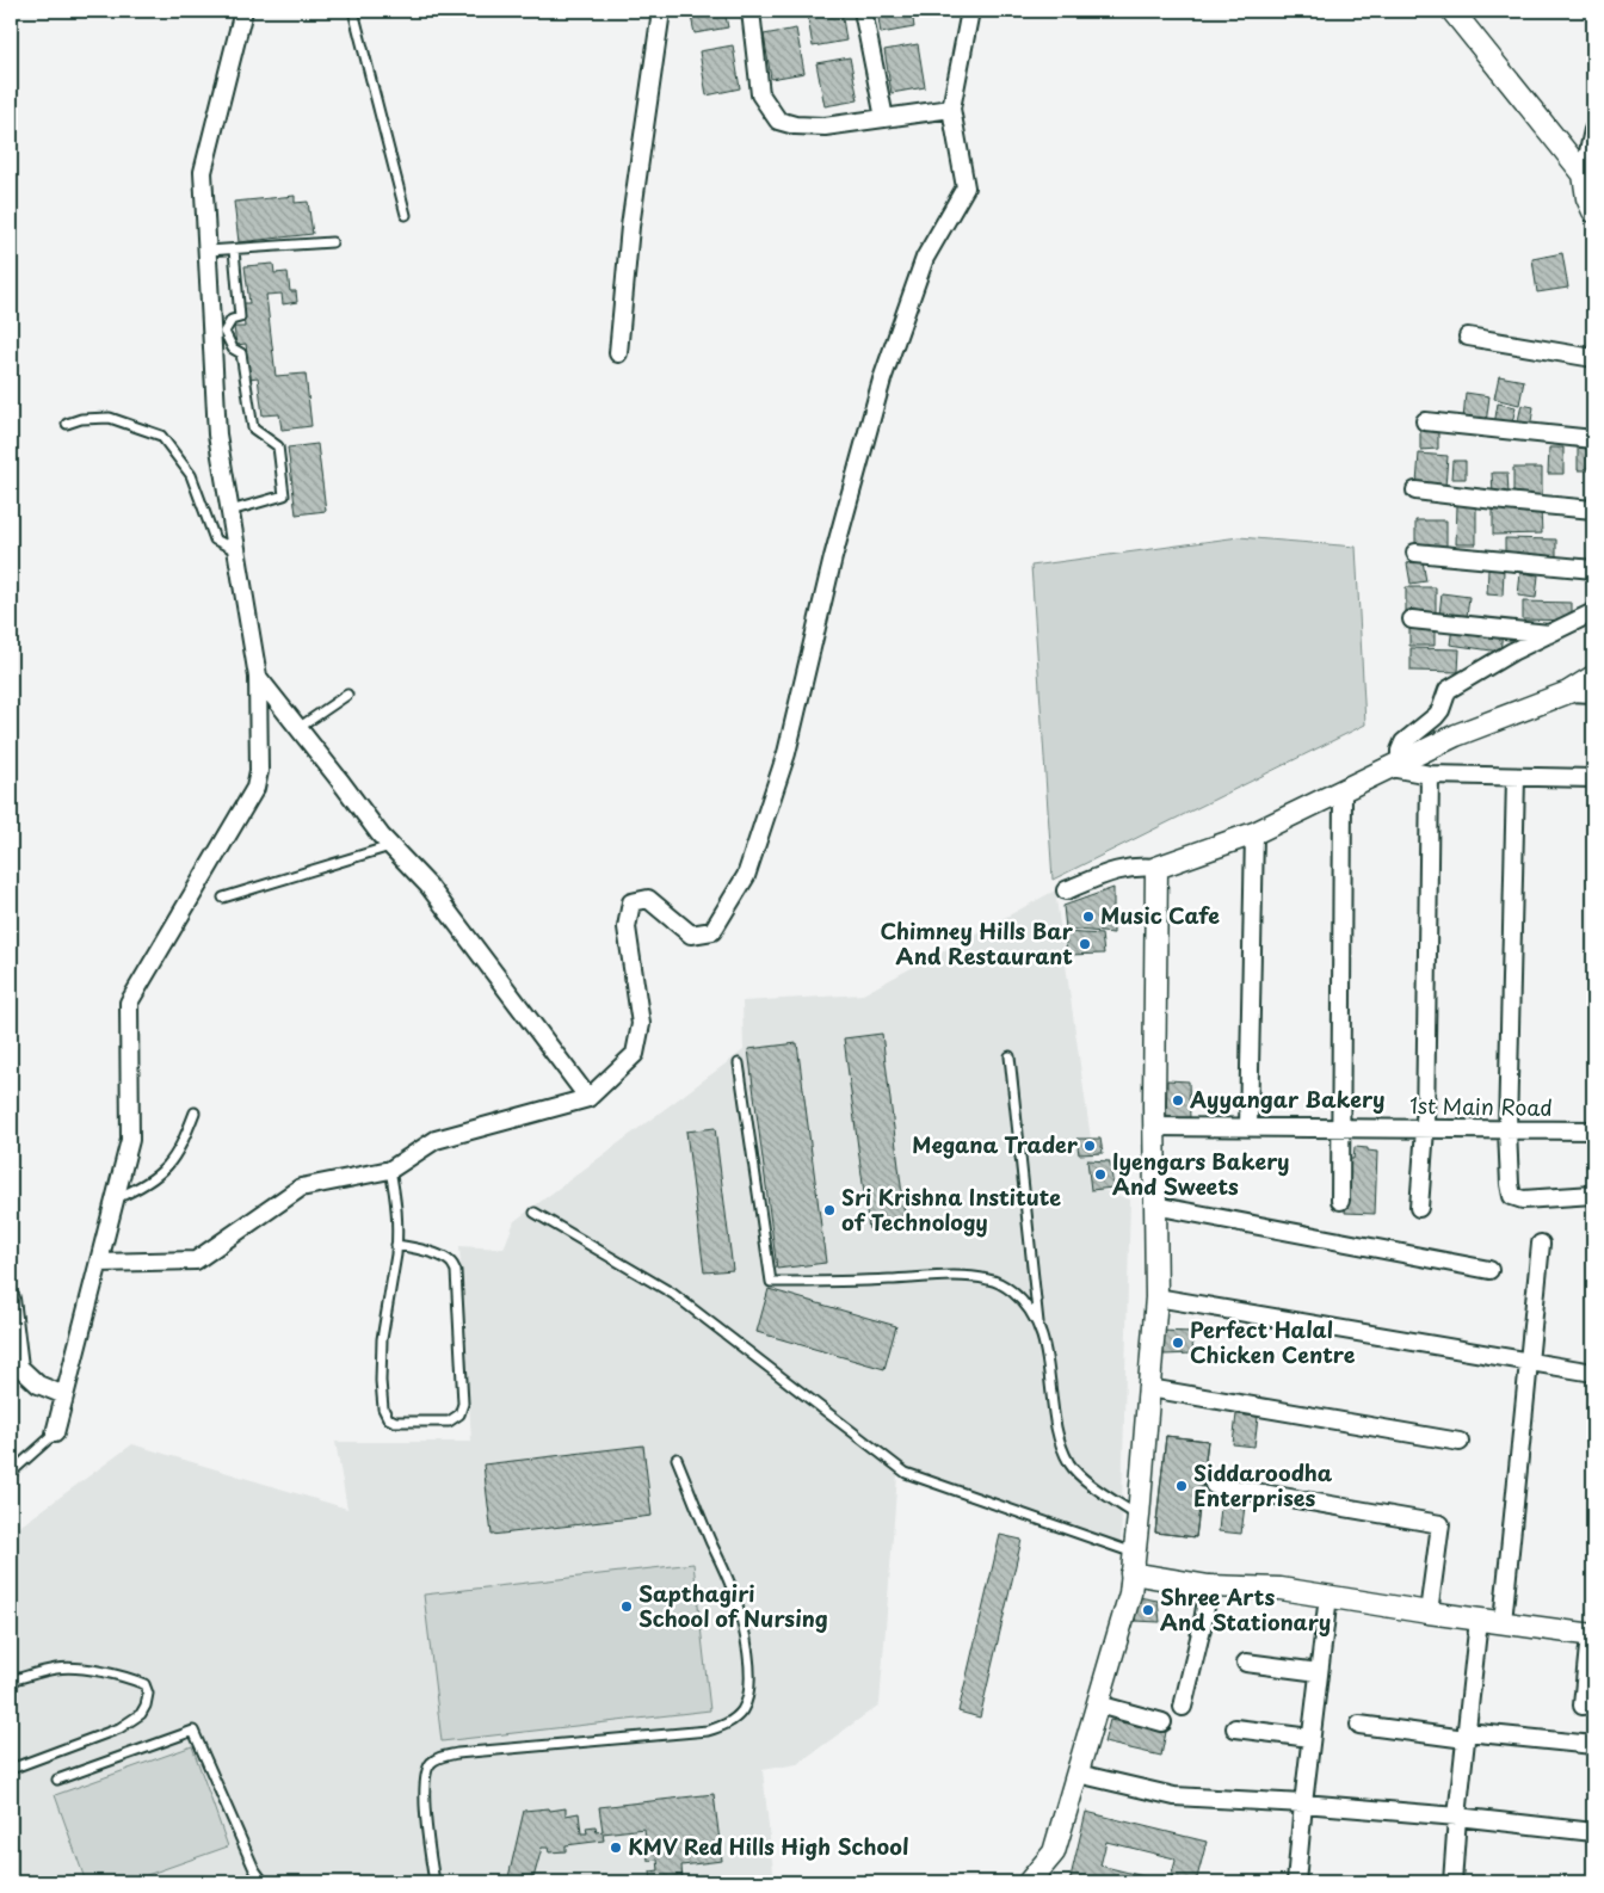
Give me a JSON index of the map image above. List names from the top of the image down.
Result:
{
  "streets": {
    "street": ["1st Main Road"]
  },
  "places": [
    "Music Cafe",
    "Chimney Hills Bar And Restaurant",
    "Ayyangar Bakery",
    "Megana Trader",
    "Iyengars Bakery And Sweets",
    "Sri Krishna Institute of Technology",
    "Perfect Halal Chicken Centre",
    "Siddaroodha Enterprises",
    "Sapthagiri School of Nursing",
    "Shree Arts And Stationary",
    "KMV Red Hills High School"
  ]
}
